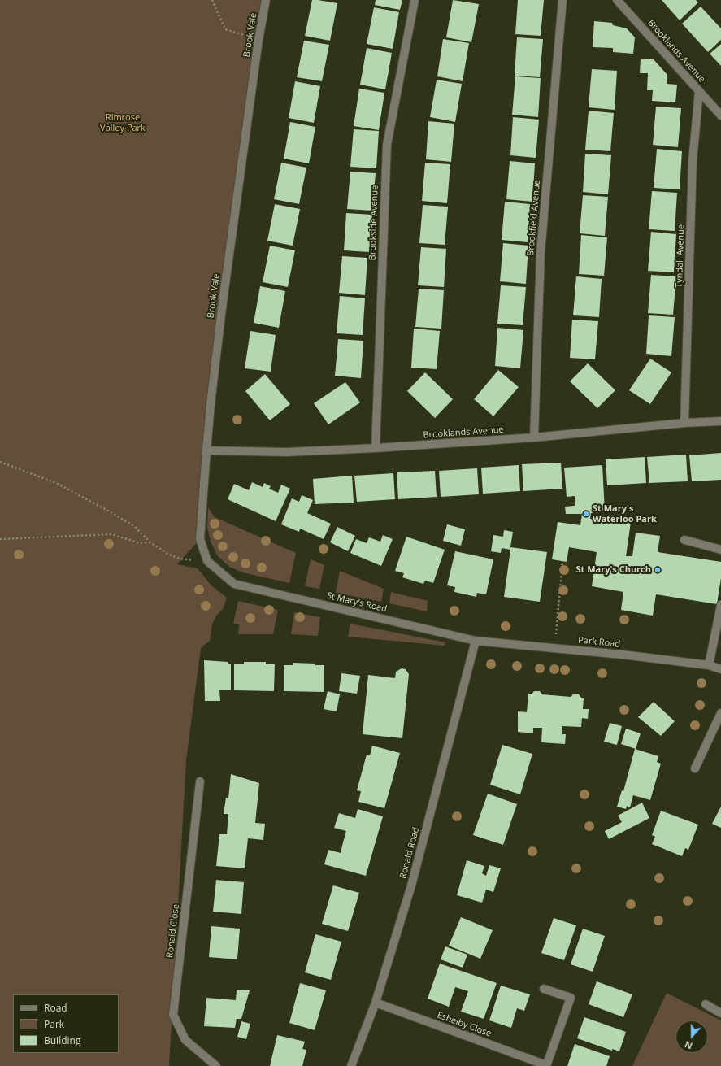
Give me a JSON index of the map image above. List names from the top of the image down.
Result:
{
  "streets": {
    "street": [
      "Brook Vale",
      "Brooklands Avenue",
      "Brookfield Avenue",
      "Brookside Avenue",
      "Tyndall Avenue",
      "St Mary's Road",
      "Park Road",
      "Ronald Road",
      "Ronald Close",
      "Eshelby Close"
    ]
  },
  "crossings": [
    ["Brook Vale", "Brooklands Avenue"],
    ["Brook Vale", "St Mary's Road"],
    ["Brooklands Avenue", "Brookfield Avenue"],
    ["Brooklands Avenue", "Brookside Avenue"],
    ["Brooklands Avenue", "Tyndall Avenue"],
    ["St Mary's Road", "Park Road"],
    ["St Mary's Road", "Ronald Road"],
    ["Park Road", "Ronald Road"],
    ["Ronald Road", "Eshelby Close"]
  ],
  "parks": ["Rimrose Valley Park"],
  "places": ["St Mary's Waterloo Park", "St Mary's Church"],
  "legend": ["Road", "Park", "Building"],
  "north": "bottom"
}
